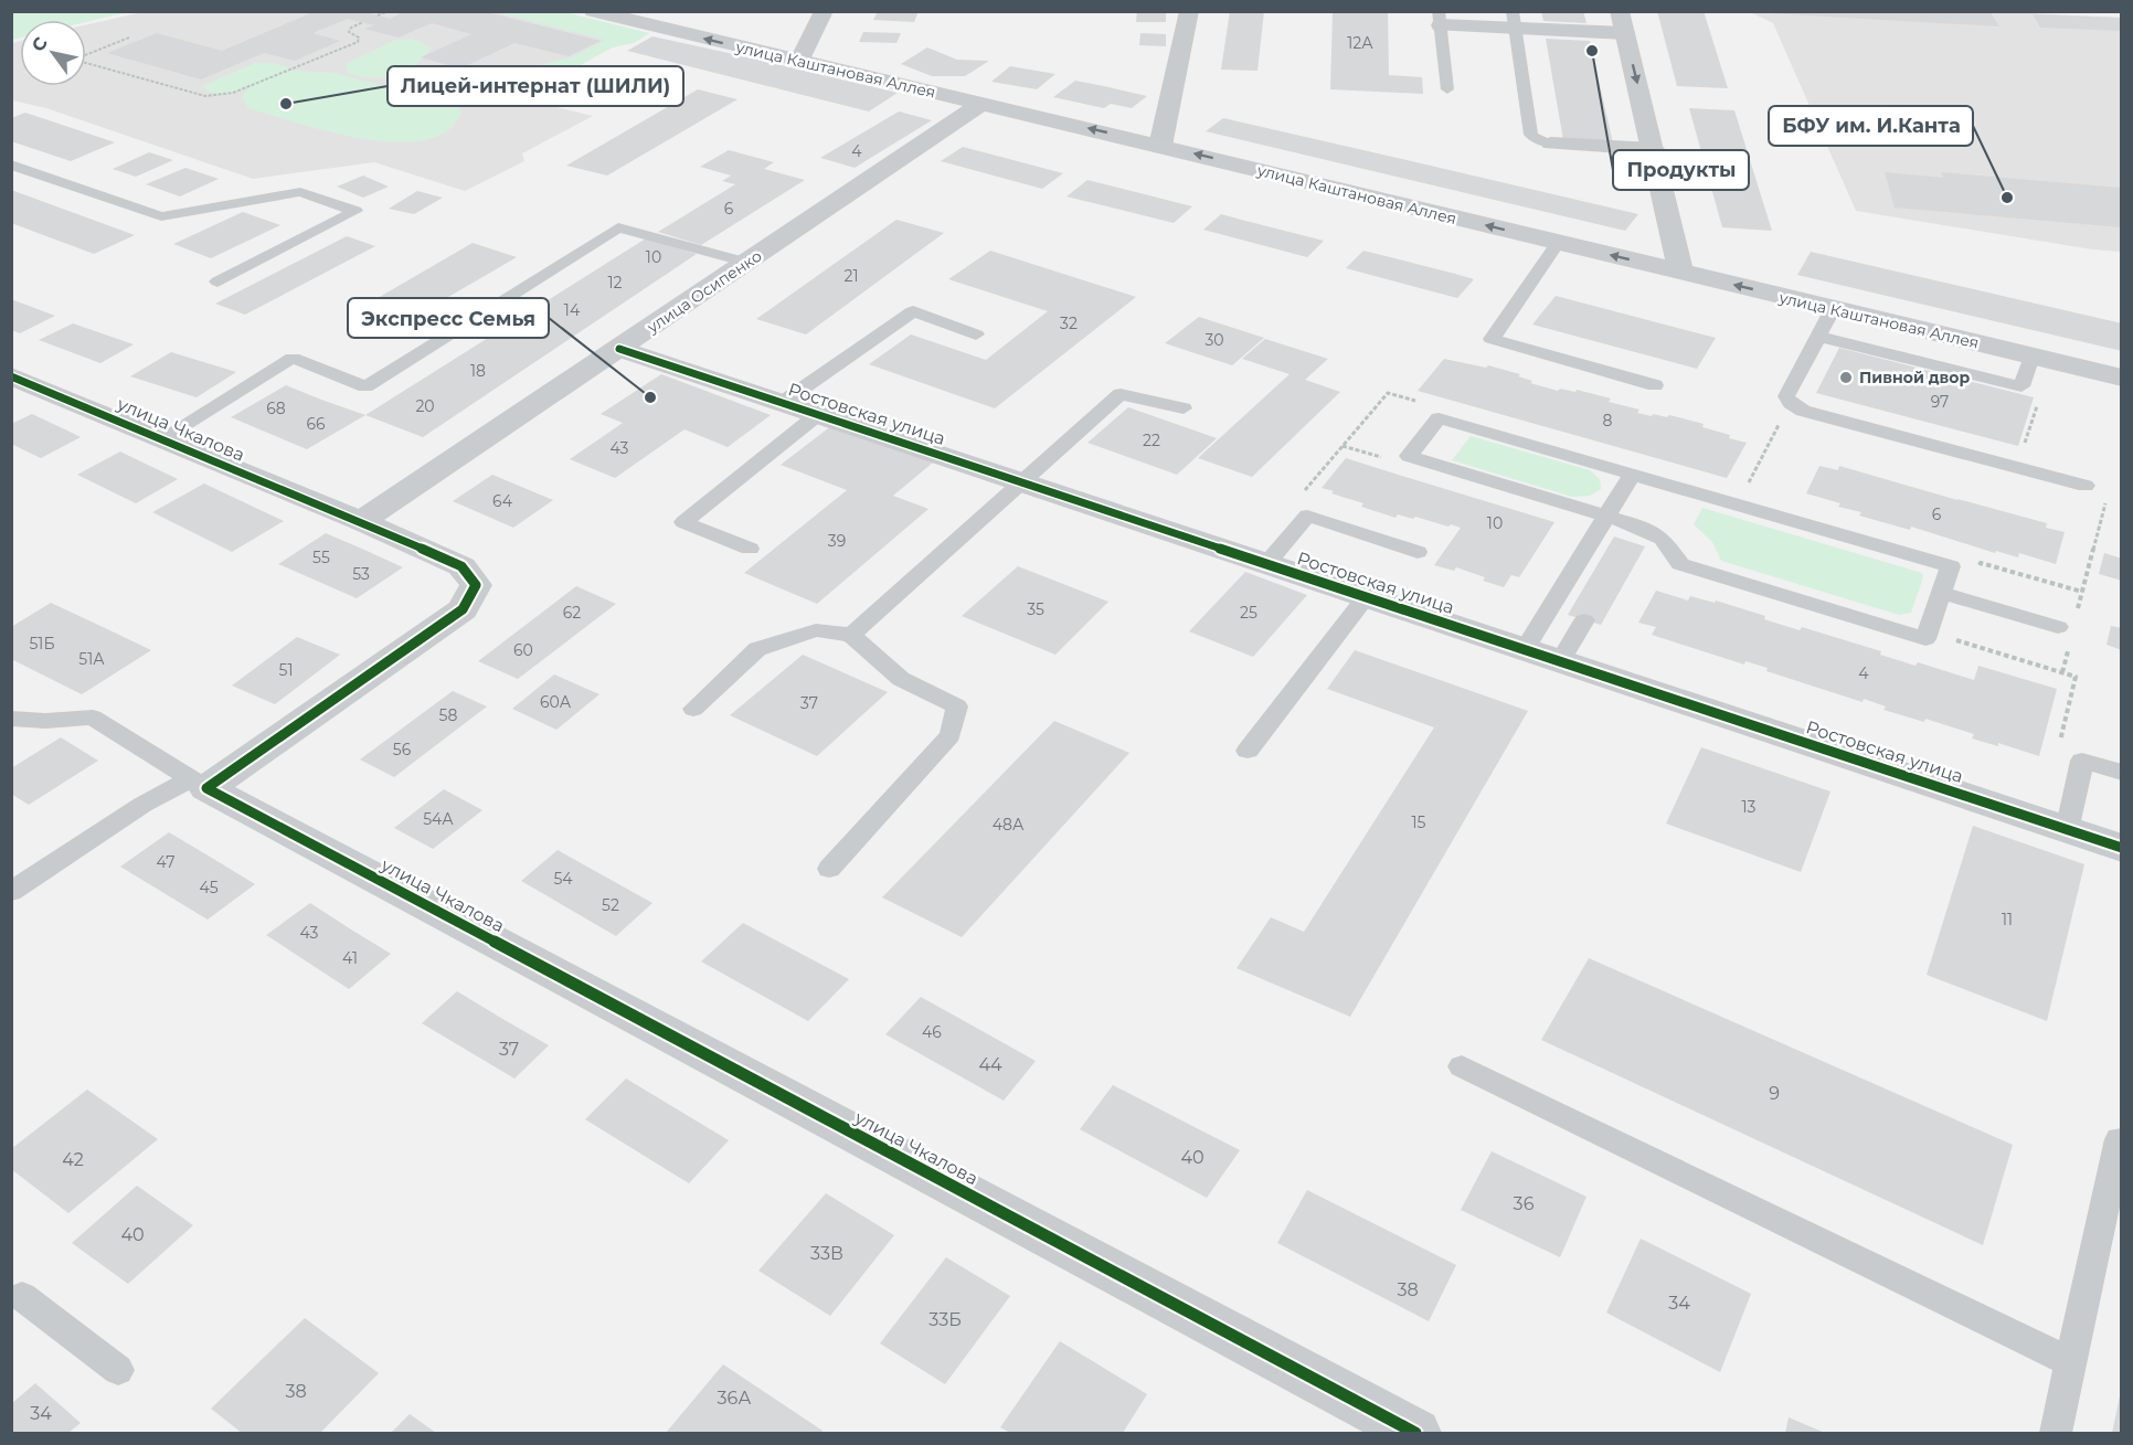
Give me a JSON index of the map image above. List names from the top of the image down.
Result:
{
  "streets": {
    "street": [
      "улица Каштановая Аллея",
      "улица Осипенко",
      "Ростовская улица",
      "улица Чкалова"
    ]
  },
  "crossings": [
    ["улица Каштановая Аллея", "улица Осипенко"],
    ["улица Осипенко", "Ростовская улица"],
    ["улица Осипенко", "улица Чкалова"]
  ],
  "one_way": ["улица Каштановая Аллея"],
  "places": [
    "Продукты",
    "Лицей-интернат (ШИЛИ)",
    "БФУ им. И.Канта",
    "Пивной двор",
    "Экспресс Семья"
  ],
  "house_numbers": [
    "12А",
    "4",
    "6",
    "10",
    "21",
    "12",
    "14",
    "32",
    "30",
    "18",
    "97",
    "20",
    "68",
    "8",
    "66",
    "22",
    "43",
    "64",
    "6",
    "10",
    "39",
    "55",
    "53",
    "35",
    "62",
    "25",
    "51Б",
    "60",
    "51А",
    "51",
    "4",
    "60А",
    "37",
    "58",
    "56",
    "13",
    "54А",
    "15",
    "48А",
    "47",
    "54",
    "45",
    "52",
    "11",
    "43",
    "41",
    "46",
    "37",
    "44",
    "9",
    "40",
    "42",
    "36",
    "40",
    "33В",
    "38",
    "34",
    "33Б",
    "38",
    "36А",
    "34"
  ],
  "north": "top left"
}
